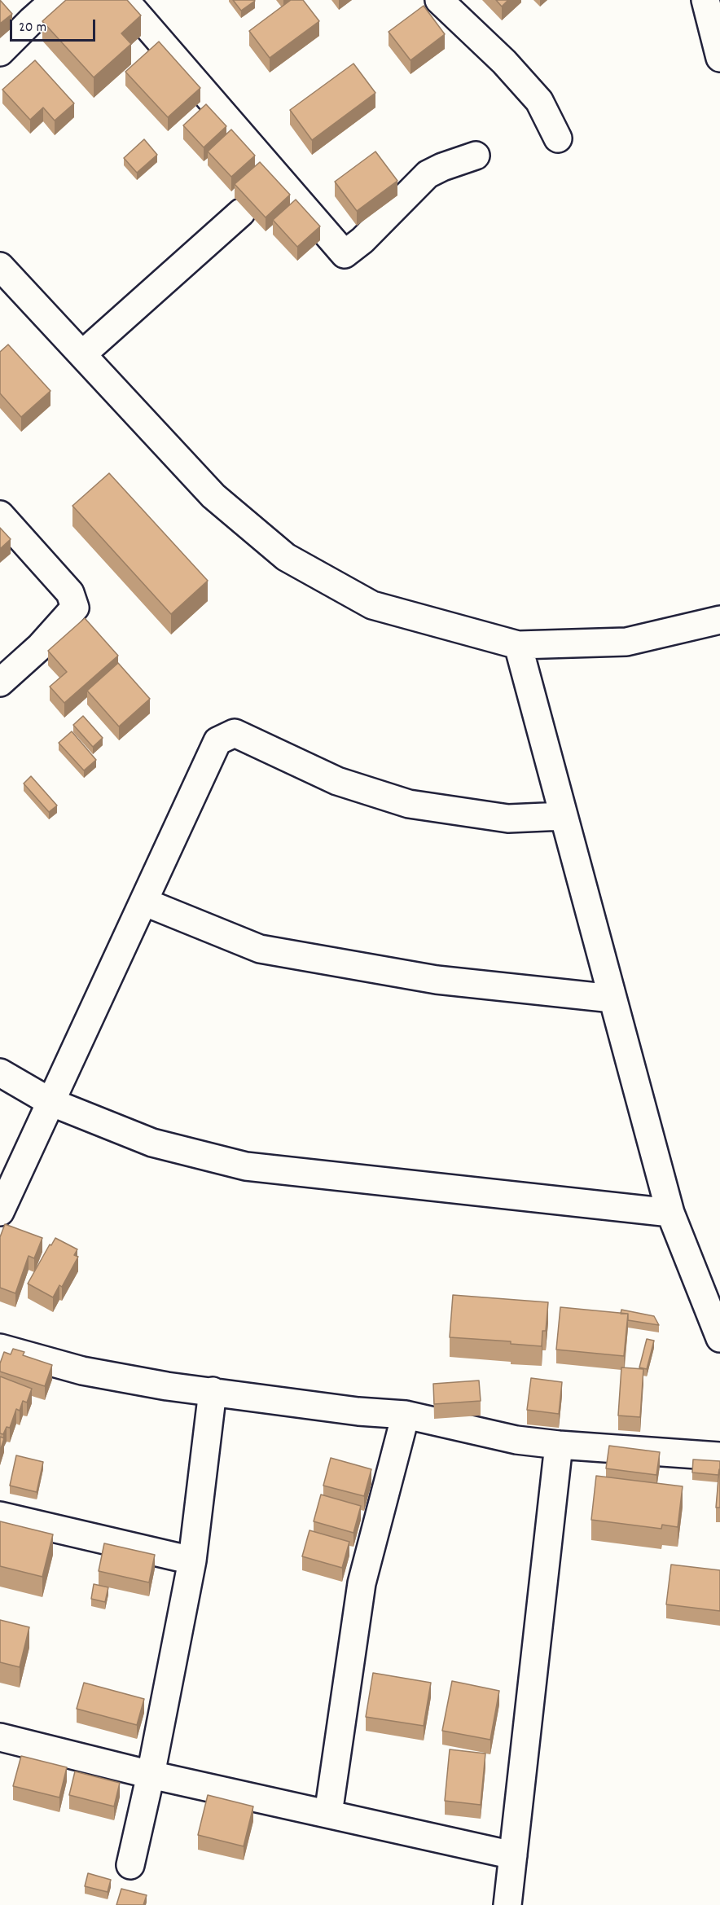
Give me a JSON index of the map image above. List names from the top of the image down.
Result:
{
  "scale_bar": "20 m"
}
